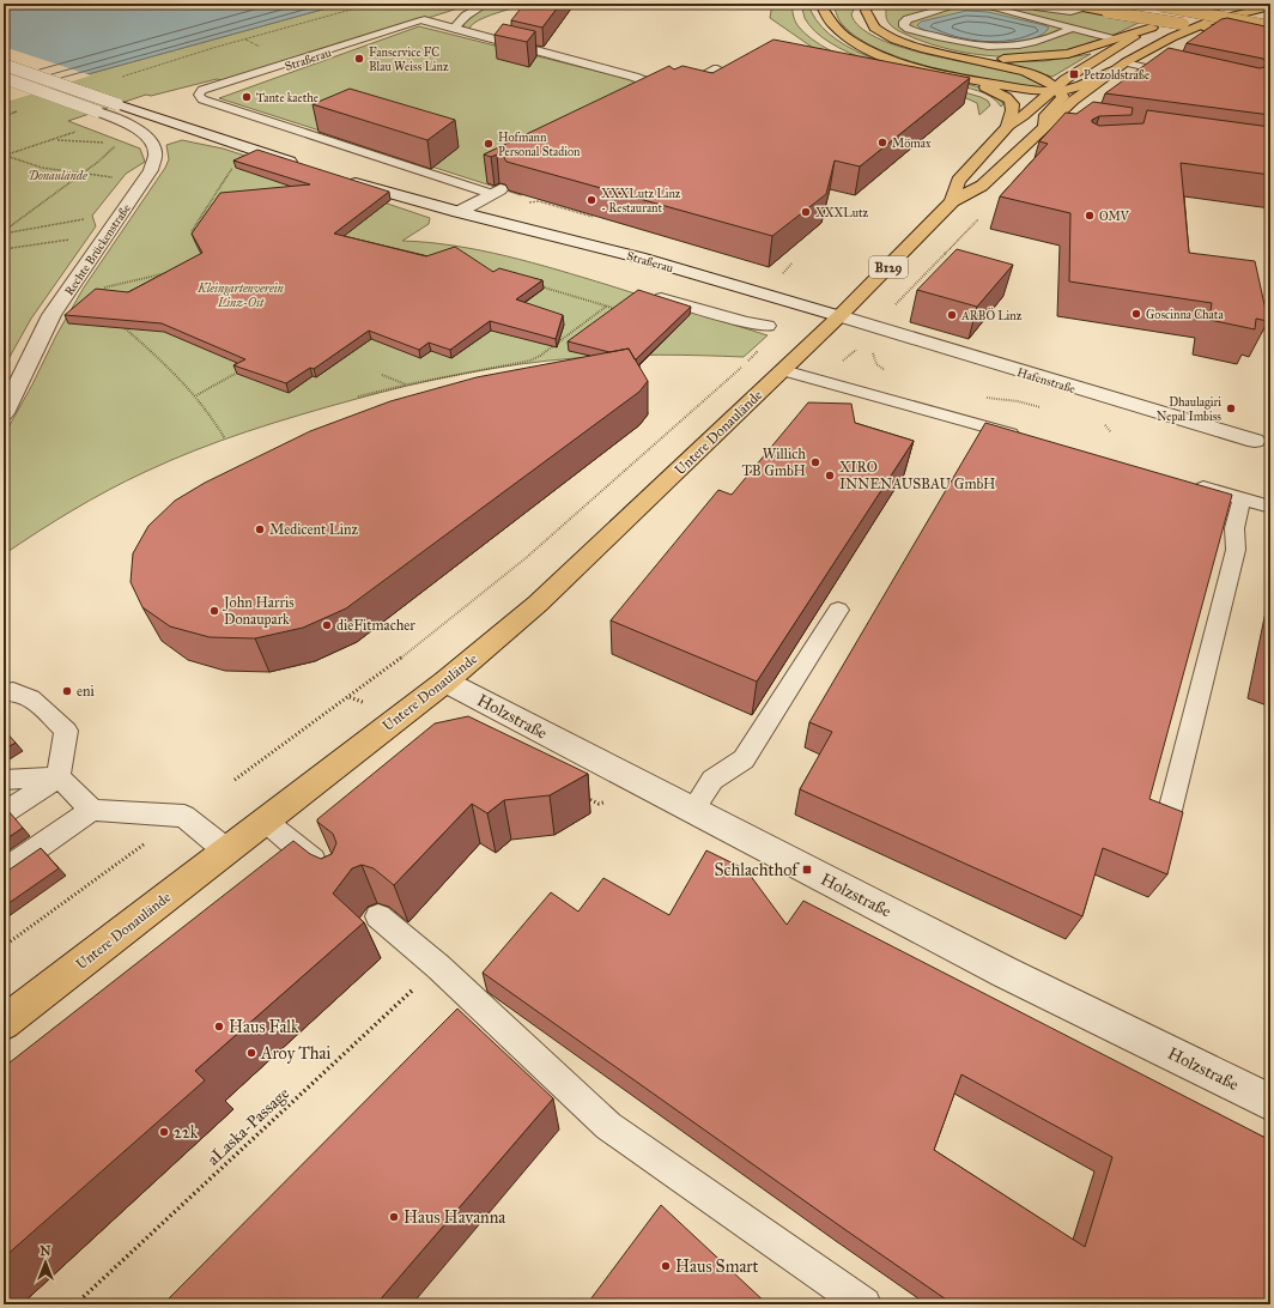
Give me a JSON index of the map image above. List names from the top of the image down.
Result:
{
  "streets": {
    "main road": ["B129", "Untere Donaulände"],
    "street": [
      "Straßerau",
      "Rechte Brückenstraße",
      "Hafenstraße",
      "Holzstraße"
    ],
    "path": ["aLaska-Passage"]
  },
  "crossings": [
    ["Straßerau", "B129"],
    ["Straßerau", "Hafenstraße"],
    ["Straßerau", "Untere Donaulände"],
    ["B129", "Hafenstraße"],
    ["B129", "Untere Donaulände"],
    ["Hafenstraße", "Untere Donaulände"],
    ["Untere Donaulände", "Holzstraße"]
  ],
  "parks": ["Donaulände", "Kleingartenverein Linz-Ost"],
  "places": {
    "other": [
      "Fanservice FC Blau Weiss Linz",
      "Tante kaethe",
      "Mömax",
      "Hofmann Personal Stadion",
      "XXXLutz Linz - Restaurant",
      "XXXLutz",
      "OMV",
      "Goscinna Chata",
      "ARBÖ Linz",
      "Dhaulagiri Nepal Imbiss",
      "Willich TB GmbH",
      "XIRO INNENAUSBAU GmbH",
      "Medicent Linz",
      "John Harris Donaupark",
      "dieFitmacher",
      "eni",
      "Haus Falk",
      "Aroy Thai",
      "22k",
      "Haus Havanna",
      "Haus Smart"
    ],
    "transit": ["Petzoldstraße", "Schlachthof"]
  },
  "north": "top"
}
